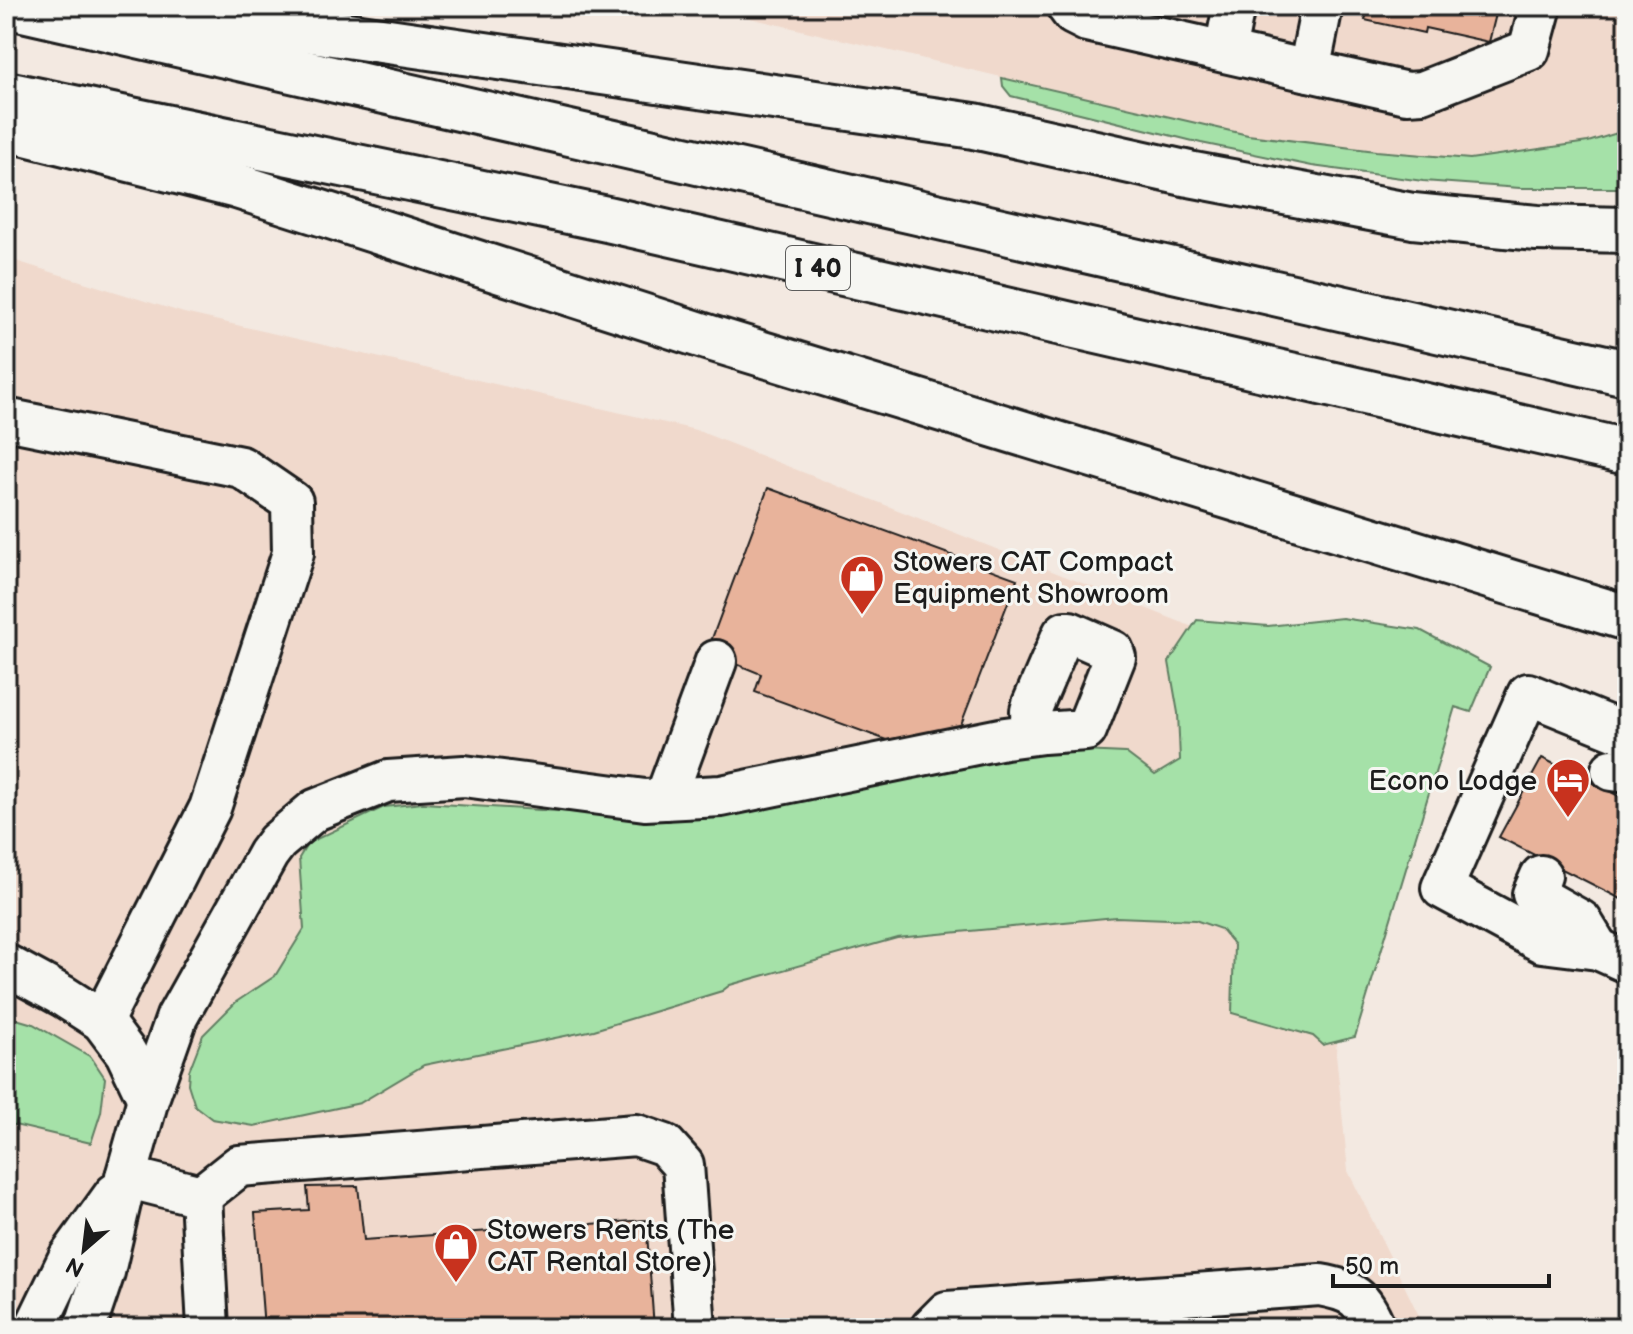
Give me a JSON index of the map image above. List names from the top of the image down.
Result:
{
  "streets": {
    "highway": ["I 40"]
  },
  "places": {
    "shop": ["Stowers CAT Compact Equipment Showroom", "Stowers Rents (The CAT Rental Store)"],
    "hotel": ["Econo Lodge"]
  },
  "scale_bar": "50 m",
  "north": "bottom left"
}
